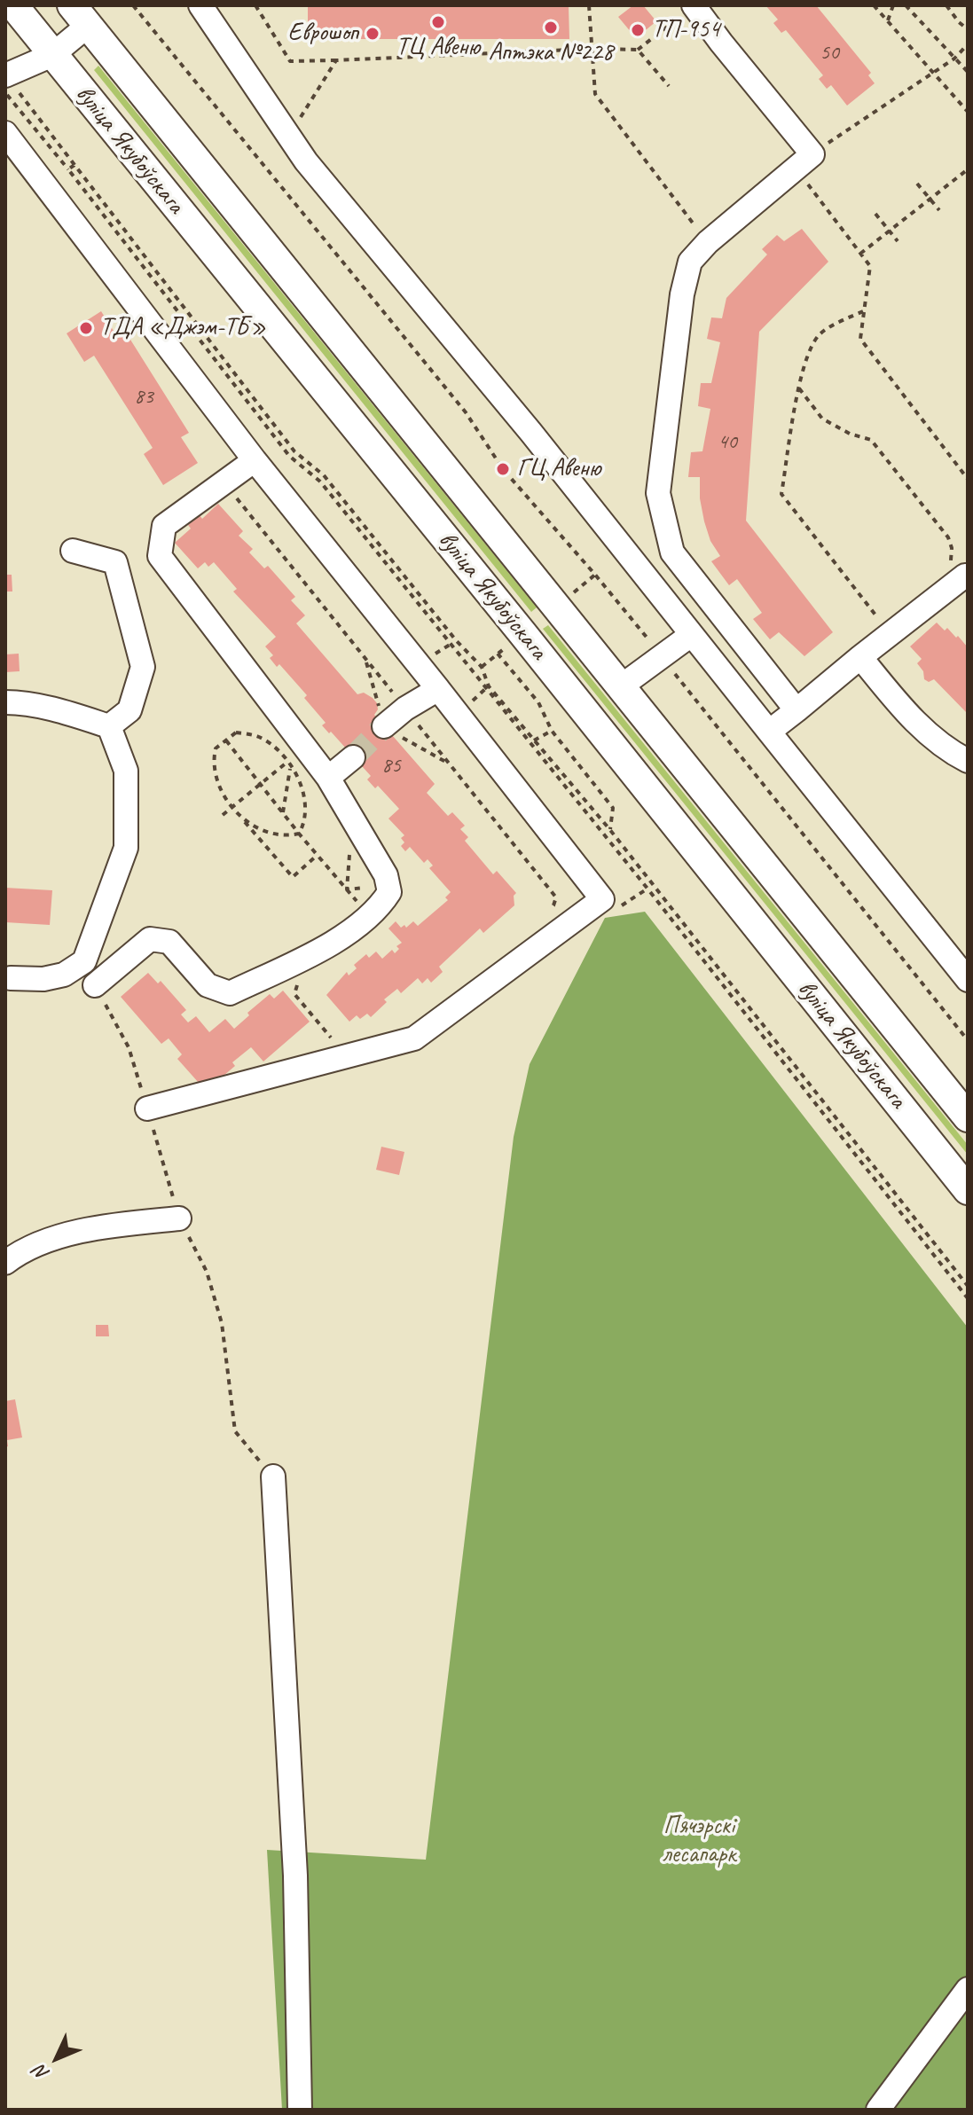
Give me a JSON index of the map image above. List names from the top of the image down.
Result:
{
  "streets": {
    "main road": ["вуліца Якубоўскага"]
  },
  "parks": ["Пячэрскі лесапарк"],
  "places": [
    "ТЦ Авеню",
    "Аптэка №228",
    "ТП-954",
    "Еврошоп",
    "ТДА «Джэм-ТБ»",
    "ГЦ Авеню"
  ],
  "house_numbers": [
    "50",
    "83",
    "40",
    "85"
  ],
  "north": "bottom left"
}
